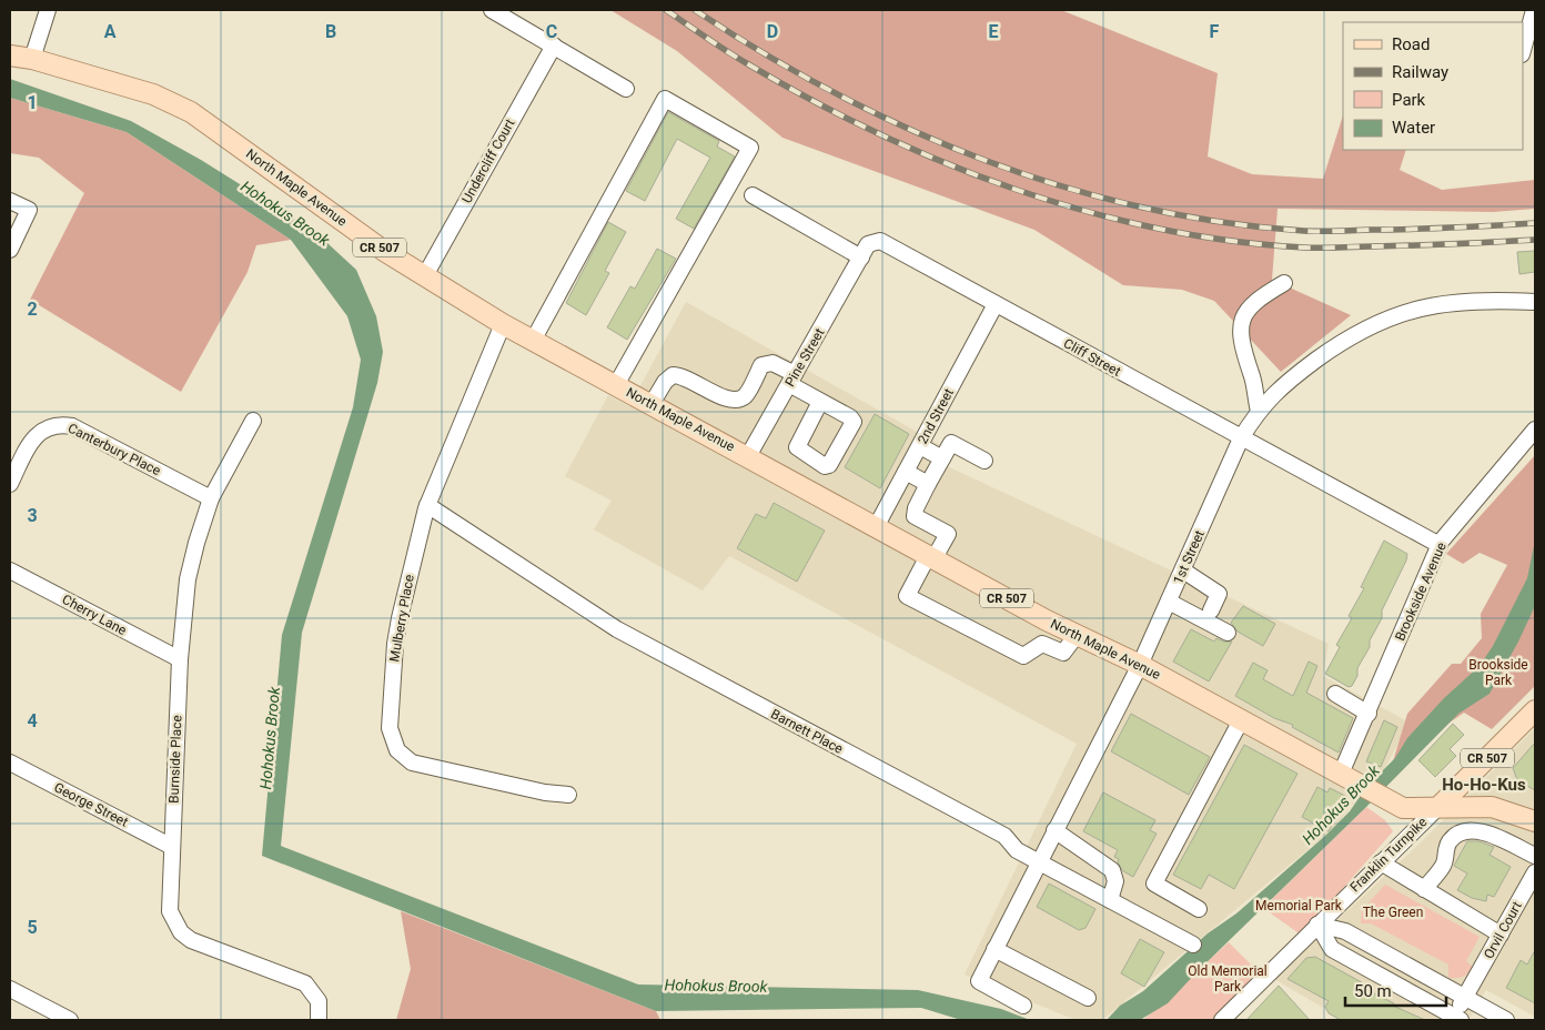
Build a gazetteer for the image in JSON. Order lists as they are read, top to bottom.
{
  "streets": {
    "main road": ["North Maple Avenue", "CR 507"],
    "street": [
      "Undercliff Court",
      "Pine Street",
      "Cliff Street",
      "2nd Street",
      "Canterbury Place",
      "1st Street",
      "Brookside Avenue",
      "Cherry Lane",
      "Mulberry Place",
      "Barnett Place",
      "Burnside Place",
      "George Street",
      "Franklin Turnpike",
      "Orvil Court"
    ]
  },
  "crossings": [
    ["Undercliff Court", "North Maple Avenue"],
    ["North Maple Avenue", "CR 507"],
    ["North Maple Avenue", "Pine Street"],
    ["North Maple Avenue", "2nd Street"],
    ["North Maple Avenue", "1st Street"],
    ["North Maple Avenue", "Brookside Avenue"],
    ["North Maple Avenue", "Mulberry Place"],
    ["North Maple Avenue", "Franklin Turnpike"],
    ["CR 507", "Franklin Turnpike"],
    ["Pine Street", "Cliff Street"],
    ["Cliff Street", "2nd Street"],
    ["Cliff Street", "1st Street"],
    ["Cliff Street", "Brookside Avenue"],
    ["Canterbury Place", "Burnside Place"],
    ["1st Street", "Barnett Place"],
    ["Cherry Lane", "Burnside Place"],
    ["Mulberry Place", "Barnett Place"],
    ["Burnside Place", "George Street"]
  ],
  "districts": ["Ho-Ho-Kus"],
  "water": ["Hohokus Brook"],
  "parks": [
    "Brookside Park",
    "Memorial Park",
    "The Green",
    "Old Memorial Park"
  ],
  "legend": [
    "Road",
    "Railway",
    "Park",
    "Water"
  ],
  "scale_bar": "50 m",
  "grid": {
    "columns": [
      "A",
      "B",
      "C",
      "D",
      "E",
      "F"
    ],
    "rows": [
      "1",
      "2",
      "3",
      "4",
      "5"
    ]
  }
}
